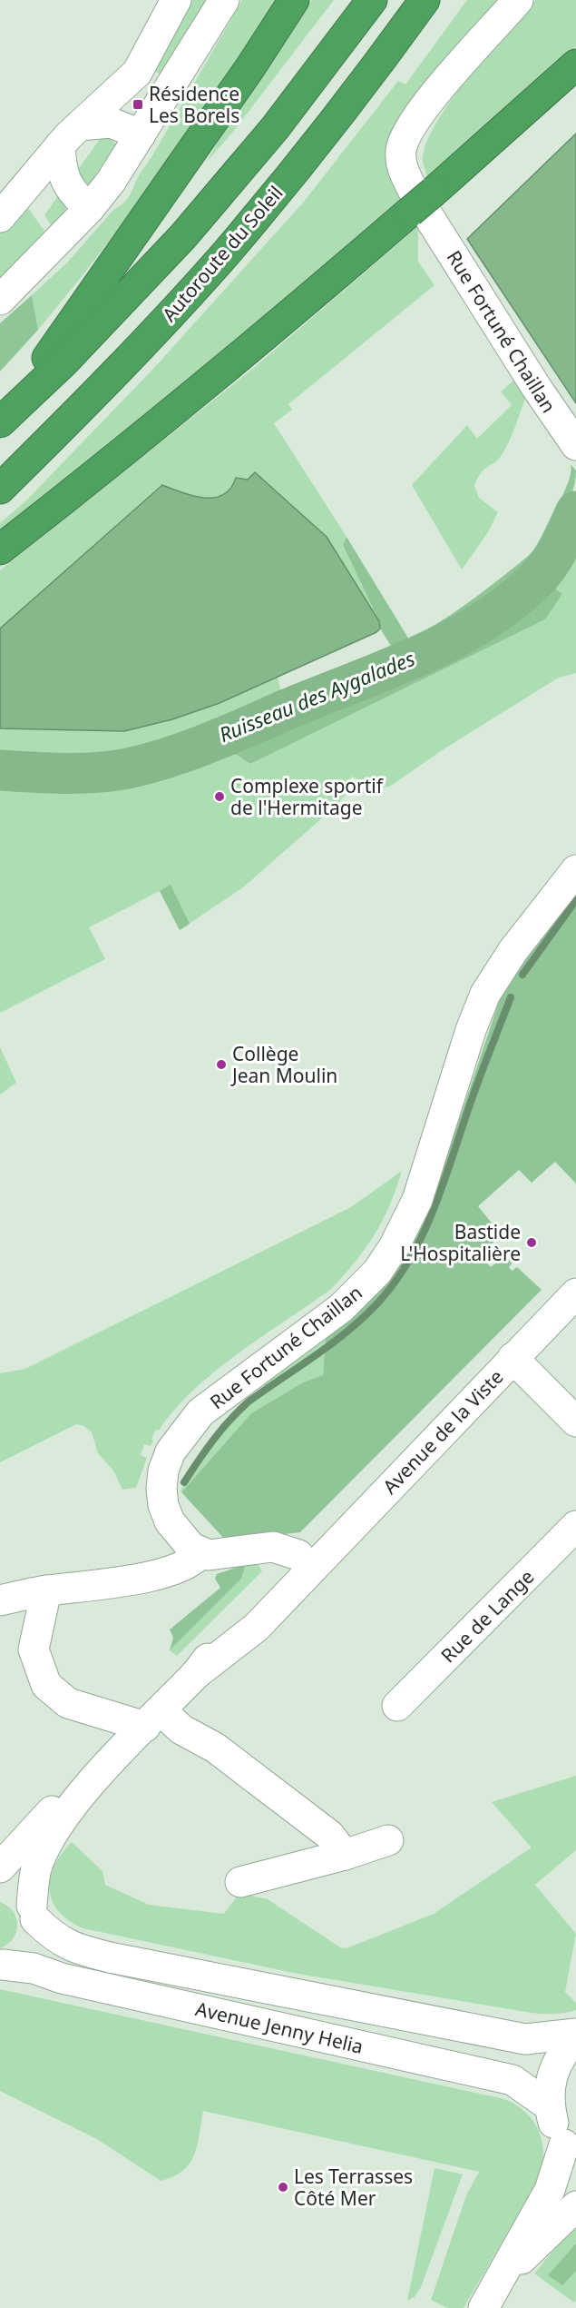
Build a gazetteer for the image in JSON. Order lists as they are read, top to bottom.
{
  "streets": {
    "highway": ["Autoroute du Soleil"],
    "street": [
      "Rue Fortuné Chaillan",
      "Avenue de la Viste",
      "Rue de Lange",
      "Avenue Jenny Helia"
    ]
  },
  "water": ["Ruisseau des Aygalades"],
  "places": {
    "transit": ["Résidence Les Borels"],
    "other": [
      "Complexe sportif de l'Hermitage",
      "Collège Jean Moulin",
      "Bastide L'Hospitalière",
      "Les Terrasses Côté Mer"
    ]
  }
}
